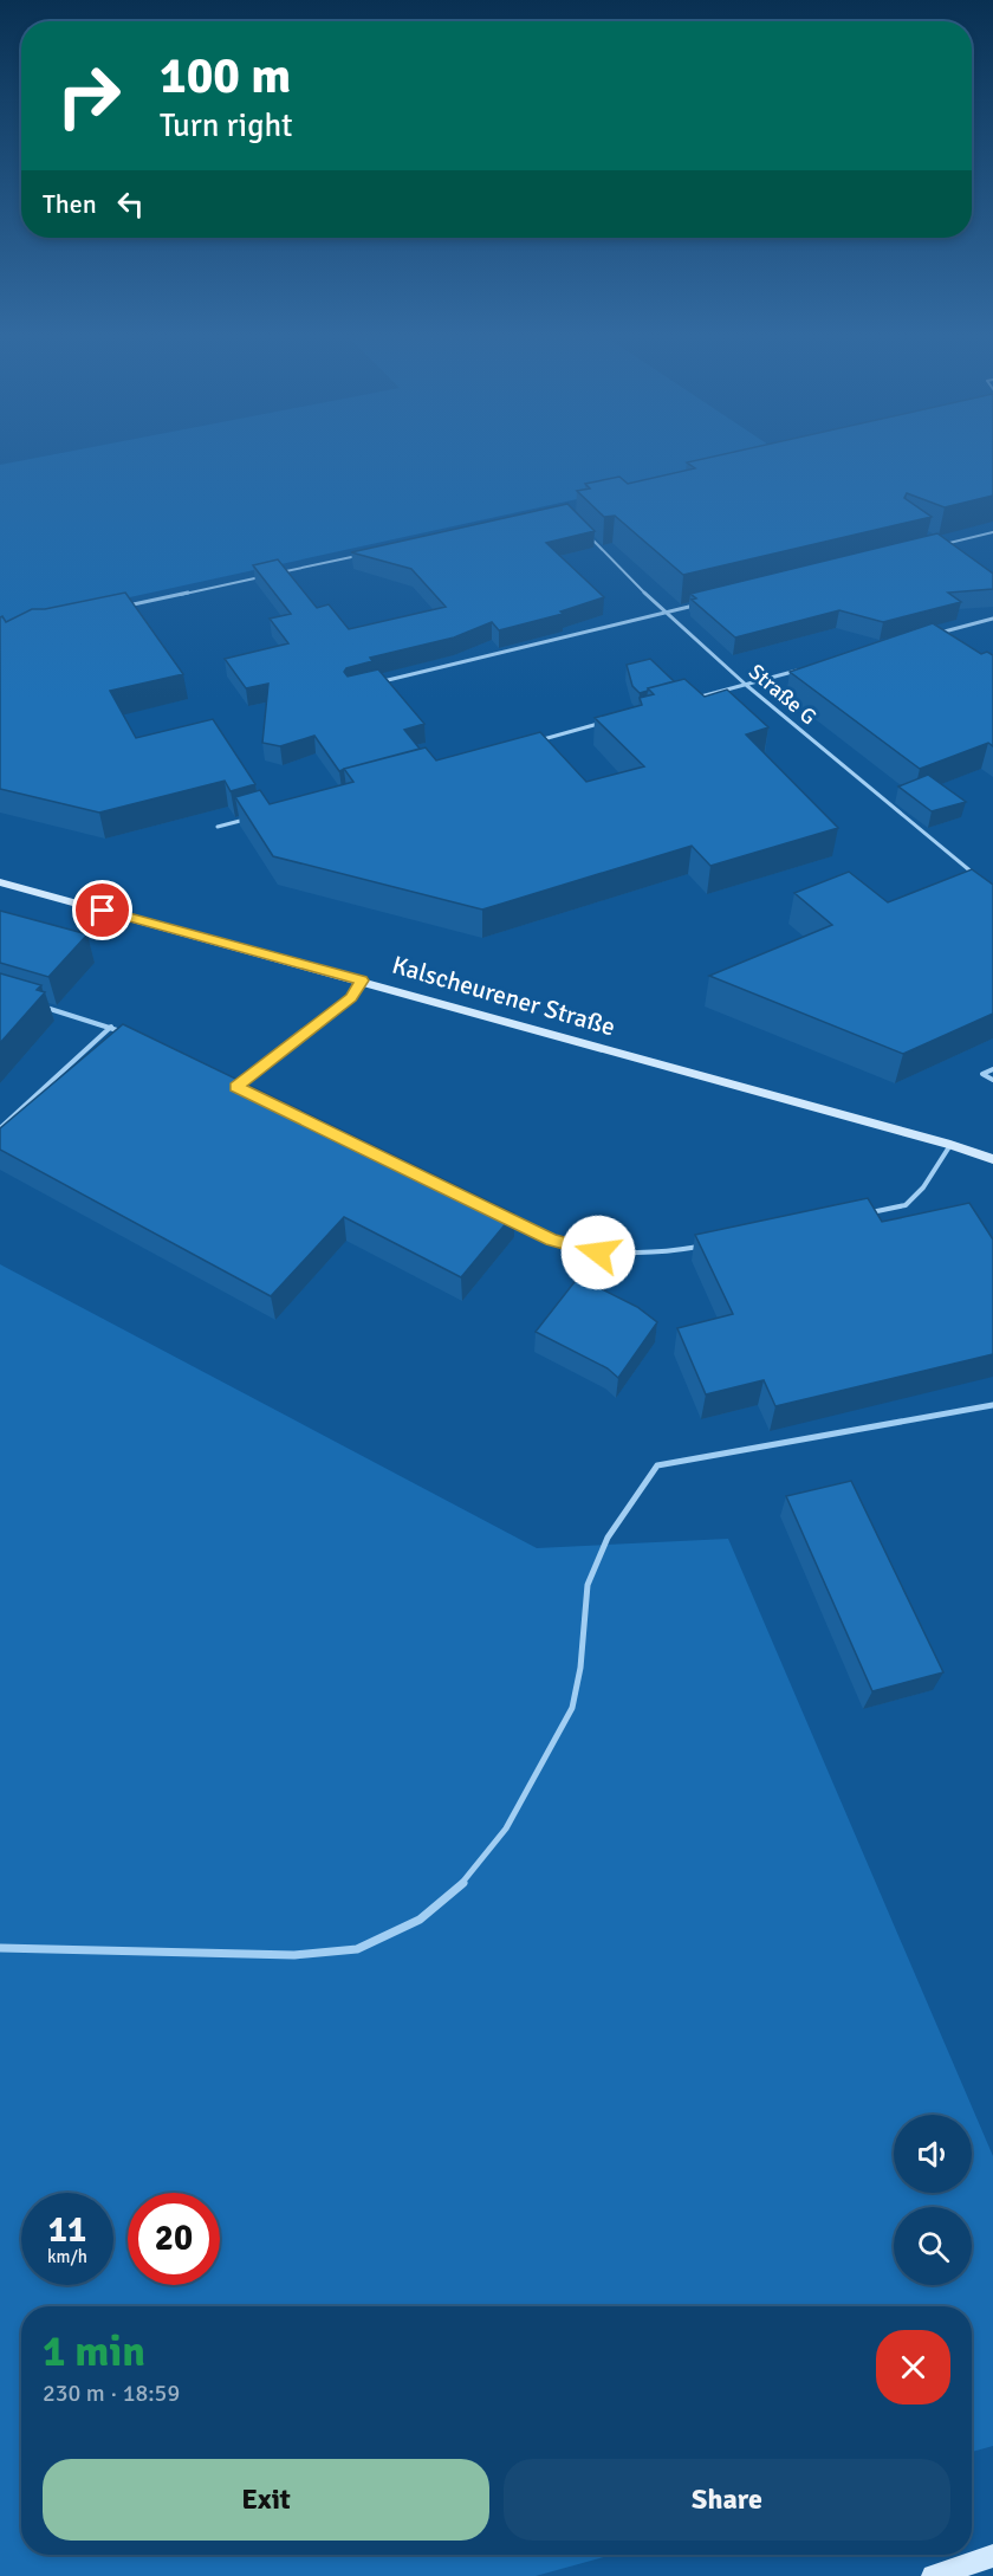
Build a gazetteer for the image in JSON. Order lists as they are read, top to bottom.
{
  "streets": {
    "main road": ["Kalscheurener Straße"],
    "lane": ["Straße G"]
  },
  "page": {
    "turn": ["100 m", "Turn right"],
    "then": "Then",
    "speed": "11 km/h",
    "limit": "20",
    "heading": ["1 min", "230 m · 18:59"],
    "buttons": ["Exit", "Share"]
  }
}
